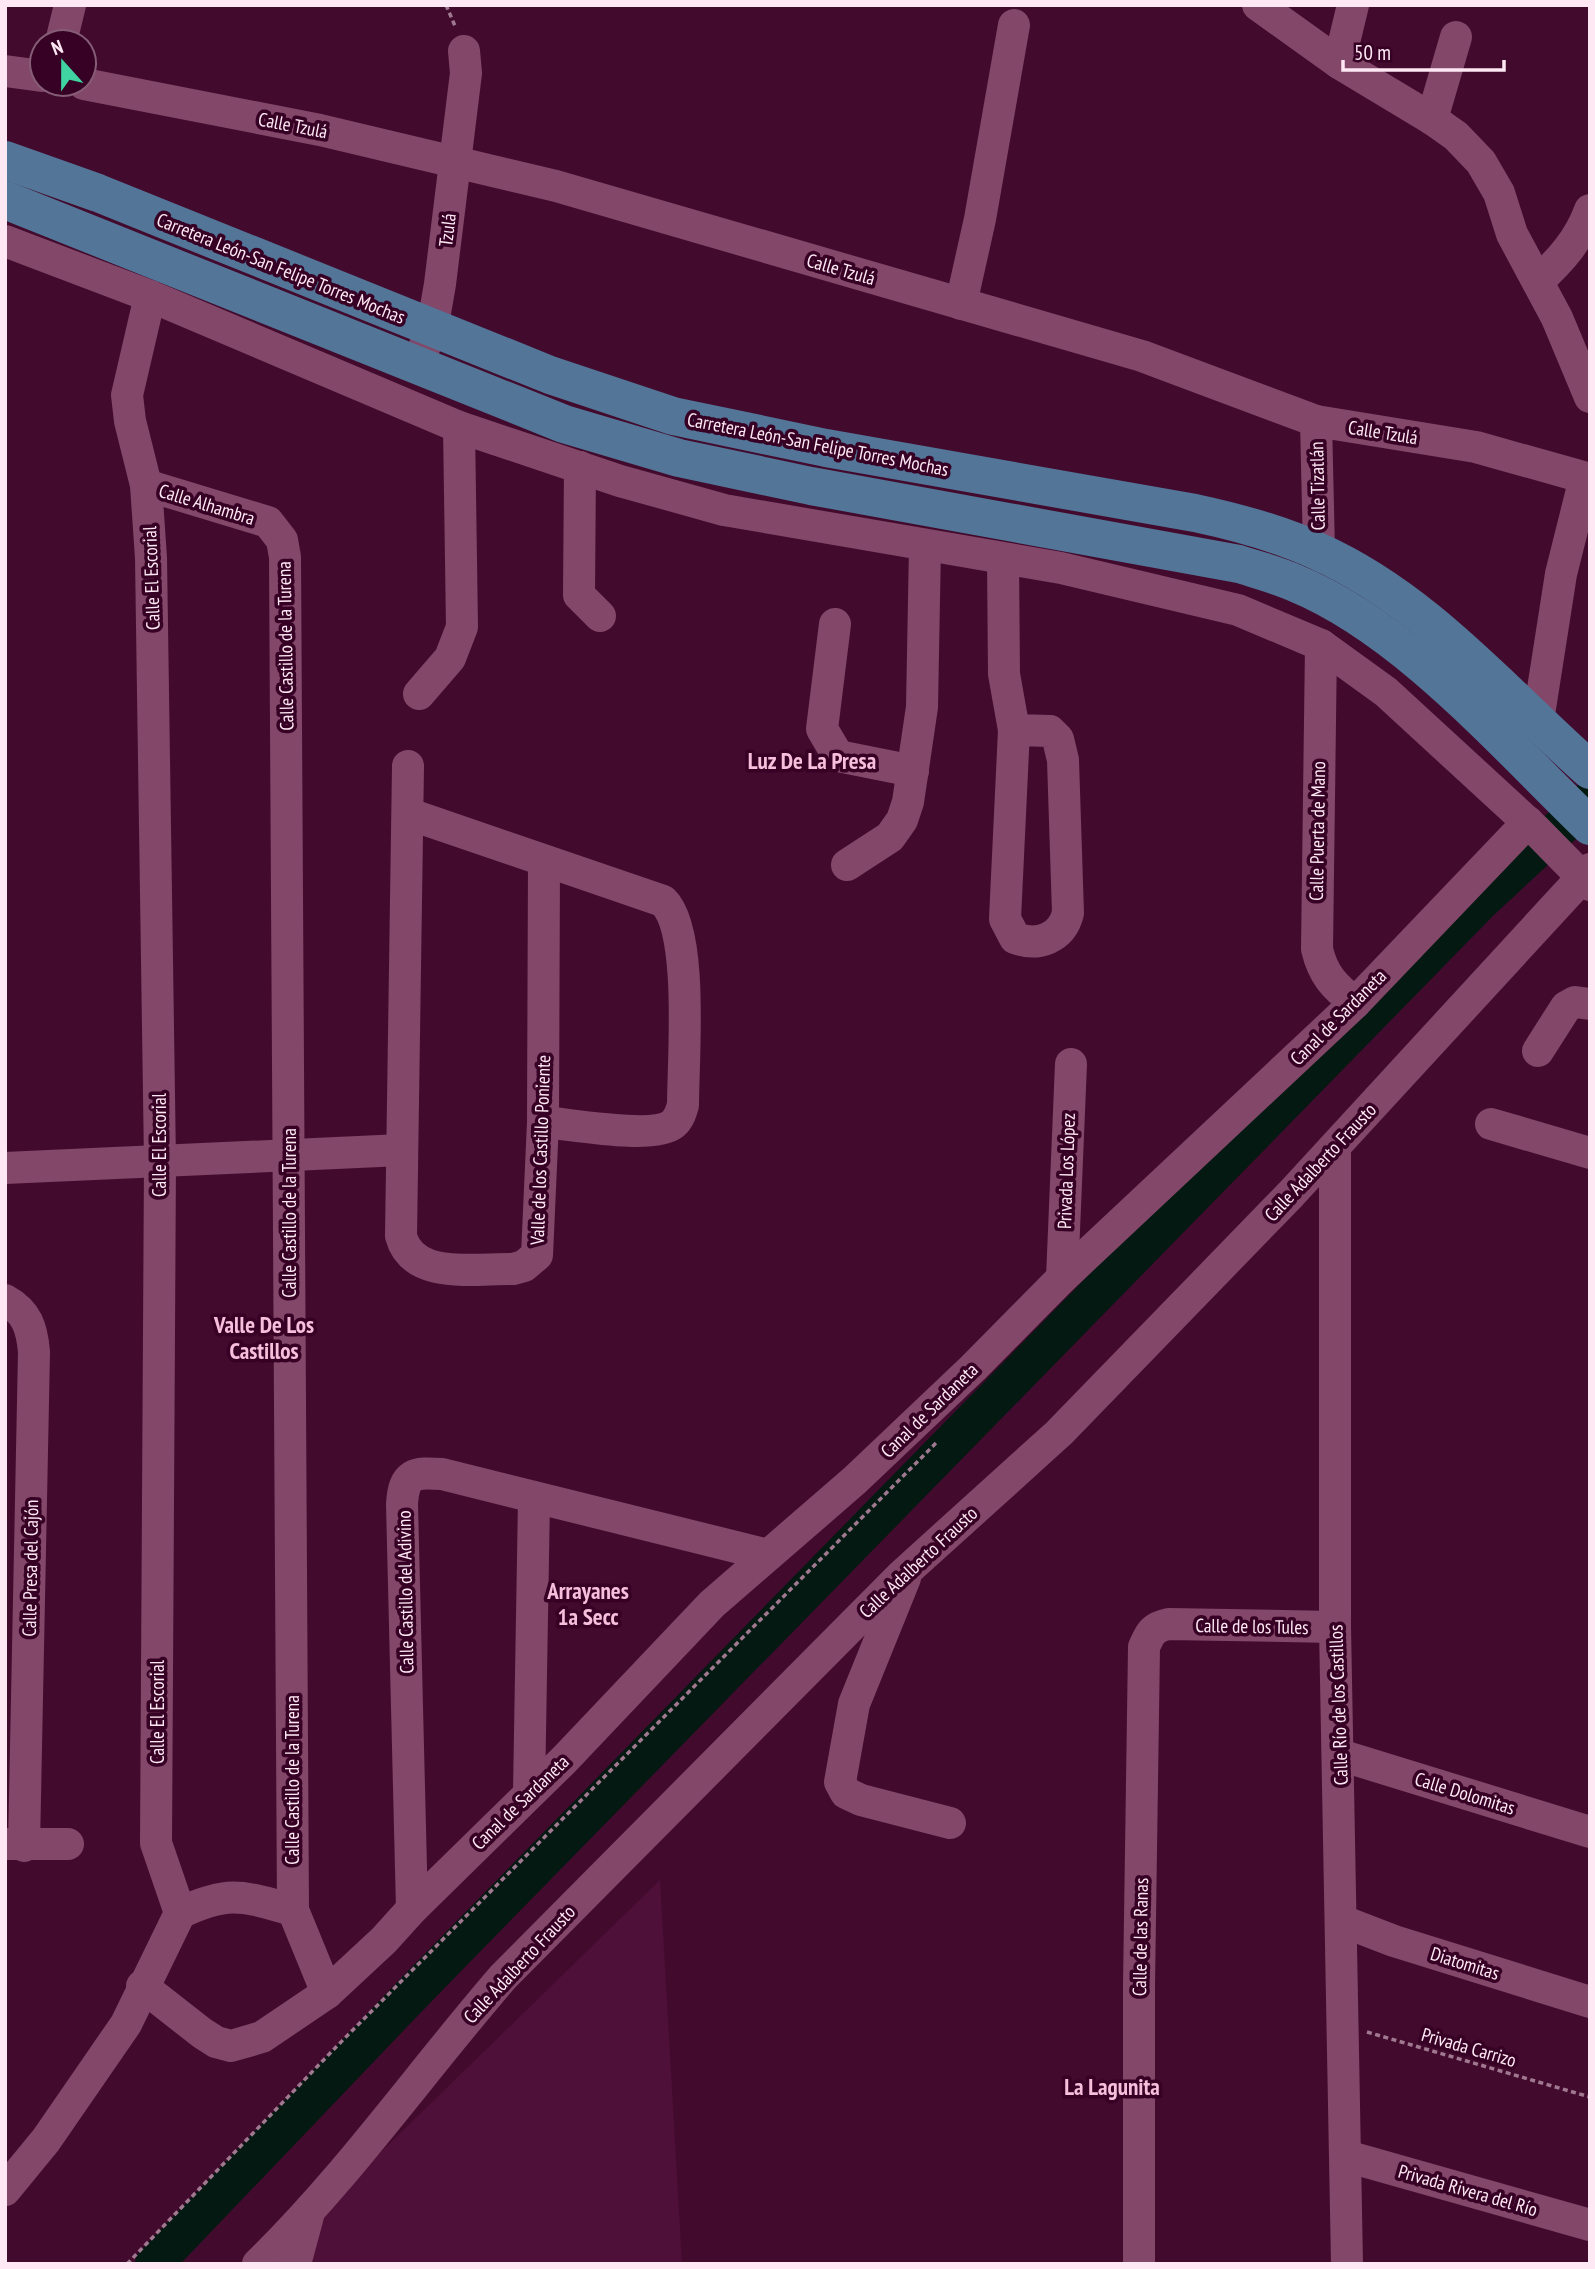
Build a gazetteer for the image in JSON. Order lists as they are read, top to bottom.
{
  "streets": {
    "main road": ["Carretera León-San Felipe Torres Mochas"],
    "street": [
      "Calle Tzulá",
      "Tzulá",
      "Calle Tizatlán",
      "Calle Alhambra",
      "Calle El Escorial",
      "Calle Castillo de la Turena",
      "Calle Puerta de Mano",
      "Canal de Sardaneta",
      "Valle de los Castillo Poniente",
      "Calle Adalberto Frausto",
      "Privada Los López",
      "Calle Presa del Cajón",
      "Calle Castillo del Adivino",
      "Calle de los Tules",
      "Calle Río de los Castillos",
      "Calle Dolomitas",
      "Calle de las Ranas",
      "Diatomitas",
      "Privada Rivera del Río"
    ],
    "path": ["Privada Carrizo"]
  },
  "crossings": [
    ["Calle Tzulá", "Tzulá"],
    ["Calle Tzulá", "Calle Tizatlán"],
    ["Tzulá", "Carretera León-San Felipe Torres Mochas"],
    ["Carretera León-San Felipe Torres Mochas", "Calle Tizatlán"],
    ["Calle Alhambra", "Calle El Escorial"],
    ["Calle Alhambra", "Calle Castillo de la Turena"],
    ["Calle El Escorial", "Calle Castillo de la Turena"],
    ["Calle El Escorial", "Canal de Sardaneta"],
    ["Calle Castillo de la Turena", "Canal de Sardaneta"],
    ["Calle Puerta de Mano", "Canal de Sardaneta"],
    ["Canal de Sardaneta", "Privada Los López"],
    ["Canal de Sardaneta", "Calle Castillo del Adivino"],
    ["Calle Adalberto Frausto", "Calle Río de los Castillos"],
    ["Calle de los Tules", "Calle Río de los Castillos"],
    ["Calle de los Tules", "Calle de las Ranas"],
    ["Calle Río de los Castillos", "Calle Dolomitas"],
    ["Calle Río de los Castillos", "Diatomitas"],
    ["Calle Río de los Castillos", "Privada Carrizo"],
    ["Calle Río de los Castillos", "Privada Rivera del Río"]
  ],
  "districts": [
    "Luz De La Presa",
    "Valle De Los Castillos",
    "Arrayanes 1a Secc",
    "La Lagunita"
  ],
  "scale_bar": "50 m",
  "north": "top"
}
